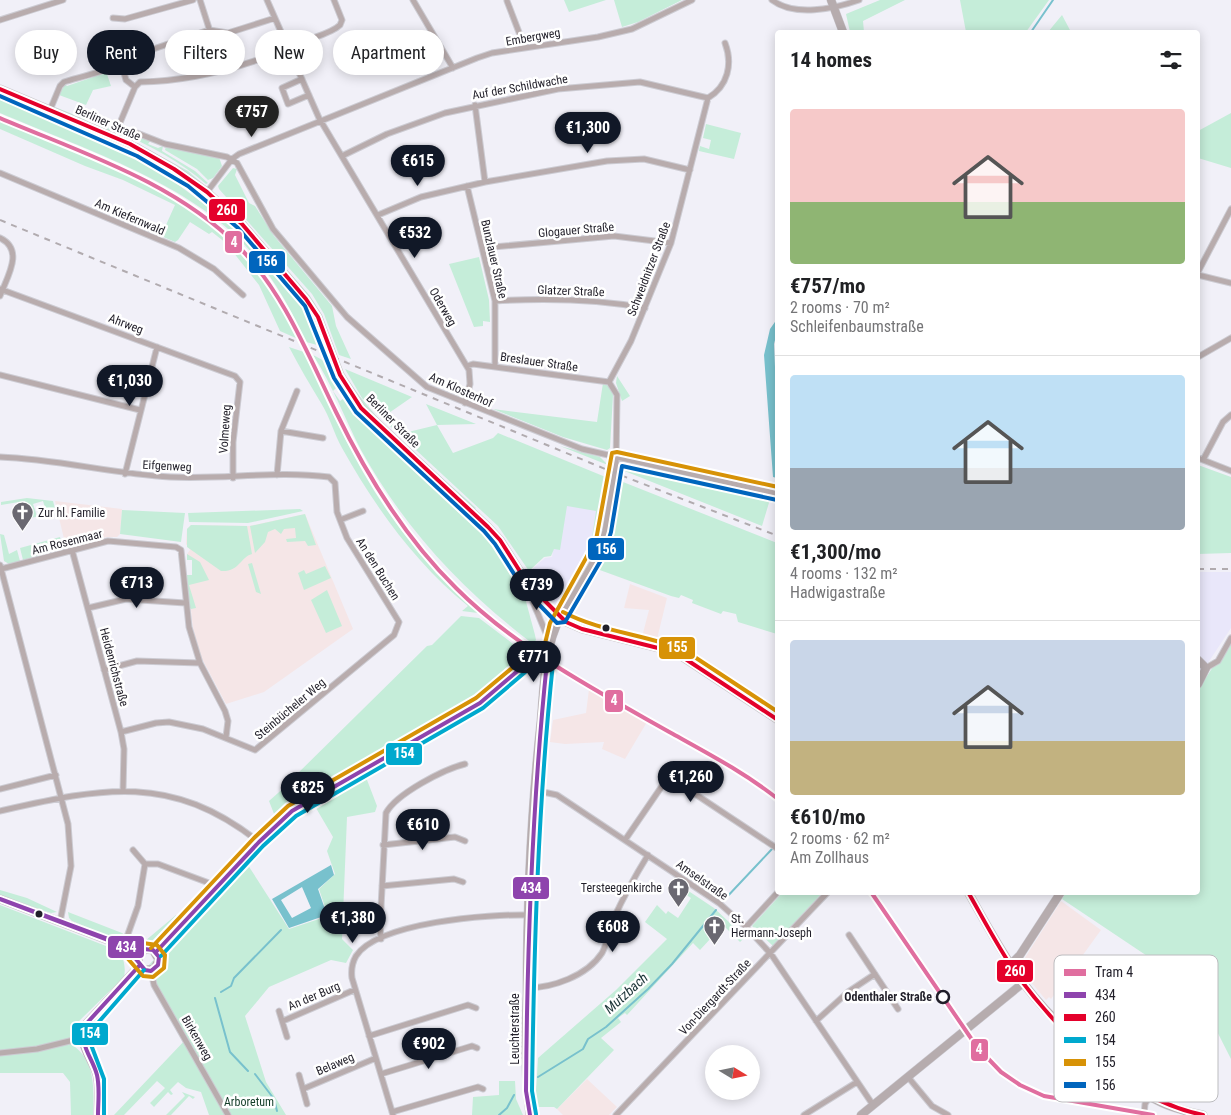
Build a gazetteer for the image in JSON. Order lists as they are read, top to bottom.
{
  "streets": {
    "main road": ["Berliner Straße", "Leuchterstraße"],
    "street": [
      "Embergweg",
      "Auf der Schildwache",
      "Am Kiefernwald",
      "Glogauer Straße",
      "Bunzlauer Straße",
      "Schweidnitzer Straße",
      "Glatzer Straße",
      "Oderweg",
      "Ahrweg",
      "Breslauer Straße",
      "Am Klosterhof",
      "Volmeweg",
      "Eifgenweg",
      "Am Rosenmaar",
      "An den Buchen",
      "Heidenrichstraße",
      "Steinbücheler Weg",
      "Amselstraße",
      "An der Burg",
      "Von-Diergardt-Straße",
      "Birkenweg",
      "Belaweg"
    ]
  },
  "crossings": [
    ["Embergweg", "Oderweg"],
    ["Embergweg", "Am Klosterhof"],
    ["Auf der Schildwache", "Schweidnitzer Straße"],
    ["Auf der Schildwache", "Oderweg"],
    ["Berliner Straße", "Leuchterstraße"],
    ["Glogauer Straße", "Bunzlauer Straße"],
    ["Glogauer Straße", "Schweidnitzer Straße"],
    ["Bunzlauer Straße", "Glatzer Straße"],
    ["Bunzlauer Straße", "Breslauer Straße"],
    ["Schweidnitzer Straße", "Glatzer Straße"],
    ["Schweidnitzer Straße", "Breslauer Straße"],
    ["Oderweg", "Breslauer Straße"],
    ["Ahrweg", "Volmeweg"],
    ["Am Klosterhof", "Leuchterstraße"],
    ["Volmeweg", "Eifgenweg"],
    ["Eifgenweg", "An den Buchen"],
    ["Am Rosenmaar", "Heidenrichstraße"],
    ["Am Rosenmaar", "Steinbücheler Weg"],
    ["An den Buchen", "Steinbücheler Weg"],
    ["Heidenrichstraße", "Steinbücheler Weg"],
    ["Amselstraße", "Von-Diergardt-Straße"],
    ["Amselstraße", "Leuchterstraße"]
  ],
  "water": ["Mutzbach"],
  "parks": ["Arboretum"],
  "places": {
    "church": ["Zur hl. Familie", "Tersteegenkirche", "St. Hermann-Joseph"],
    "other": ["Odenthaler Straße"]
  },
  "lines": [
    "transit line 260",
    "transit line 156",
    "tram line 4",
    "transit line 155",
    "transit line 434",
    "transit line 154"
  ],
  "legend": [
    "Tram 4",
    "434",
    "260",
    "154",
    "155",
    "156"
  ],
  "north": "right",
  "page": {
    "chip": [
      "Buy",
      "Rent",
      "Filters",
      "New",
      "Apartment"
    ],
    "heading": "14 homes",
    "list": [
      {
        "name": "€757/mo",
        "note": "2 rooms · 70 m² · Schleifenbaumstraße"
      },
      {
        "name": "€1,300/mo",
        "note": "4 rooms · 132 m² · Hadwigastraße"
      },
      {
        "name": "€610/mo",
        "note": "2 rooms · 62 m² · Am Zollhaus"
      }
    ],
    "price": [
      "€757",
      "€1,300",
      "€615",
      "€532",
      "€1,030",
      "€713",
      "€739",
      "€771",
      "€1,260",
      "€825",
      "€610",
      "€1,380",
      "€608",
      "€902"
    ]
  }
}
